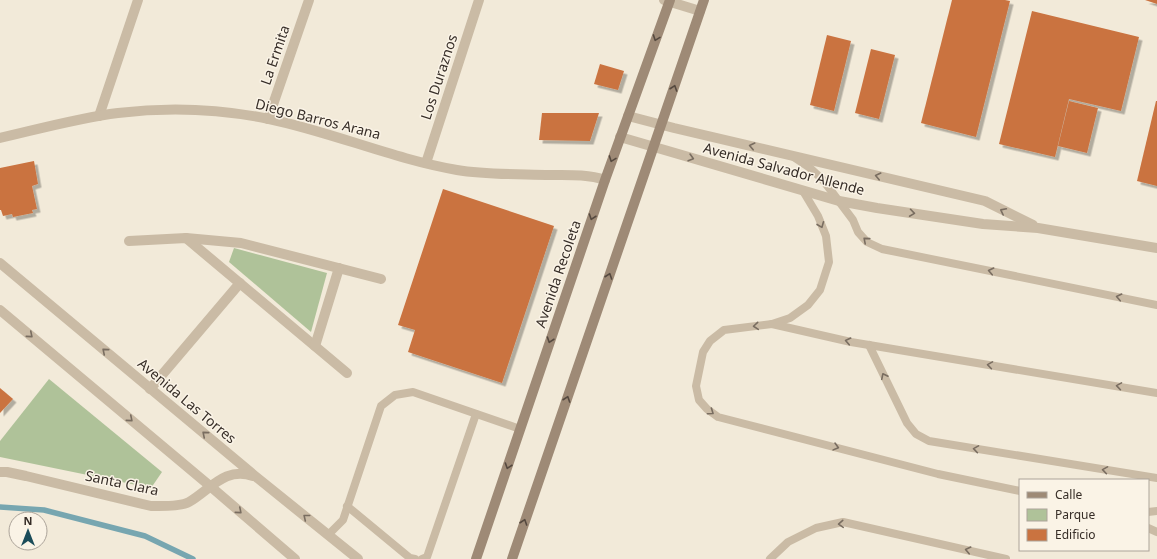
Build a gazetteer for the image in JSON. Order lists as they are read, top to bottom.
{
  "streets": {
    "main road": ["Avenida Recoleta"],
    "street": [
      "La Ermita",
      "Los Duraznos",
      "Diego Barros Arana",
      "Avenida Salvador Allende",
      "Avenida Las Torres",
      "Santa Clara"
    ]
  },
  "crossings": [
    ["La Ermita", "Diego Barros Arana"],
    ["Los Duraznos", "Diego Barros Arana"],
    ["Diego Barros Arana", "Avenida Recoleta"],
    ["Avenida Salvador Allende", "Avenida Recoleta"],
    ["Avenida Las Torres", "Santa Clara"]
  ],
  "legend": ["Calle", "Parque", "Edificio"],
  "north": "top"
}
